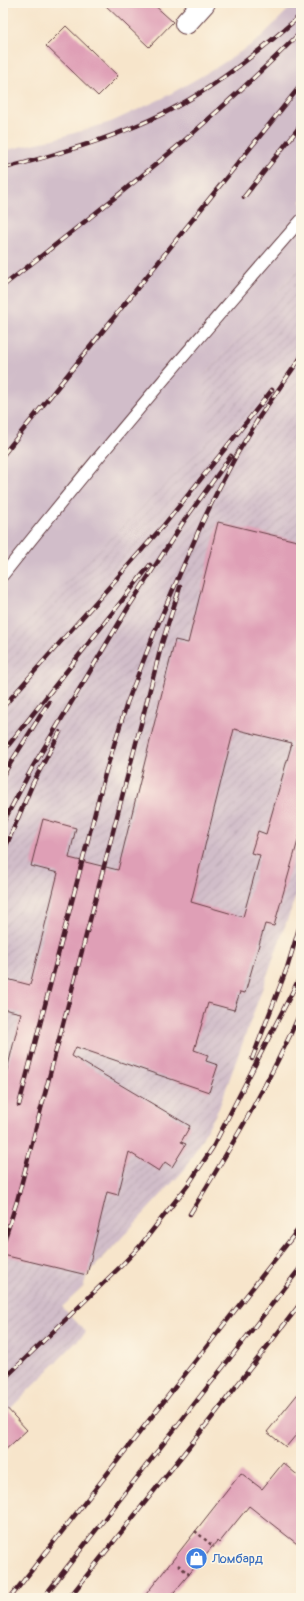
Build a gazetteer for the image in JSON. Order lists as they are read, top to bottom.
{
  "places": {
    "shop": ["Ломбард"]
  }
}
